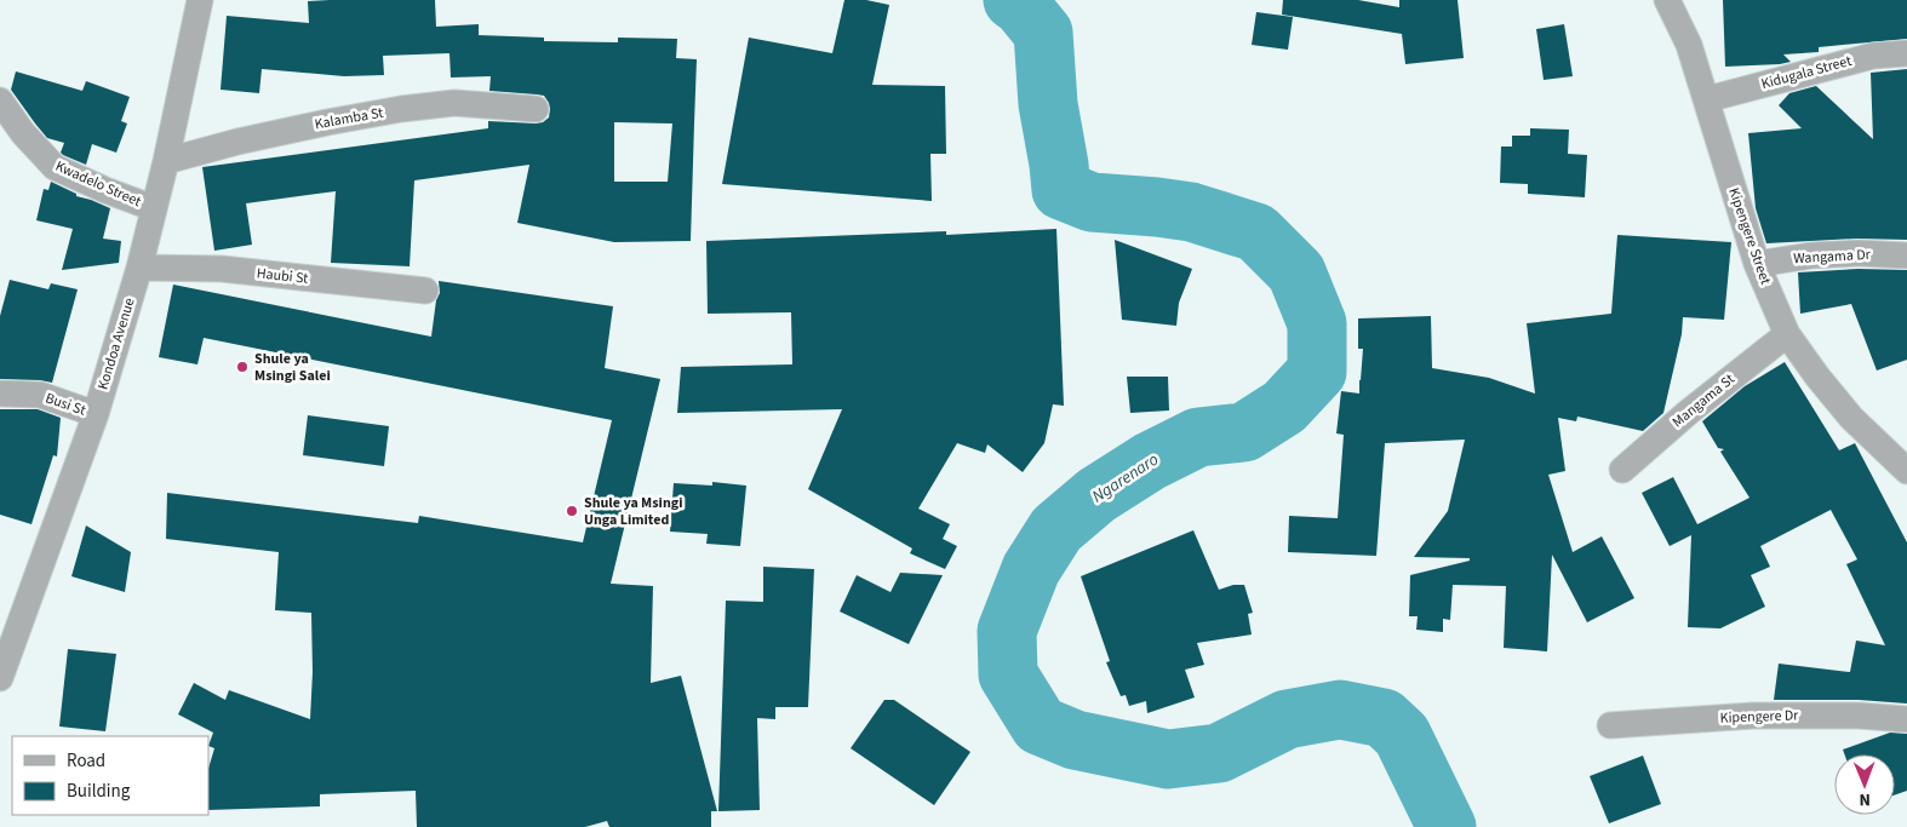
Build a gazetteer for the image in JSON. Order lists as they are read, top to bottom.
{
  "streets": {
    "street": [
      "Kidugala Street",
      "Kalamba St",
      "Kwadelo Street",
      "Kipengere Street",
      "Wangama Dr",
      "Haubi St",
      "Kondoa Avenue",
      "Mangama St",
      "Busi St",
      "Kipengere Dr"
    ]
  },
  "crossings": [
    ["Kidugala Street", "Kipengere Street"],
    ["Kalamba St", "Kondoa Avenue"],
    ["Kwadelo Street", "Kondoa Avenue"],
    ["Kipengere Street", "Wangama Dr"],
    ["Kipengere Street", "Mangama St"],
    ["Haubi St", "Kondoa Avenue"],
    ["Kondoa Avenue", "Busi St"]
  ],
  "water": ["Ngarenaro"],
  "places": ["Shule ya Msingi Salei", "Shule ya Msingi Unga Limited"],
  "legend": ["Road", "Building"],
  "north": "bottom"
}
